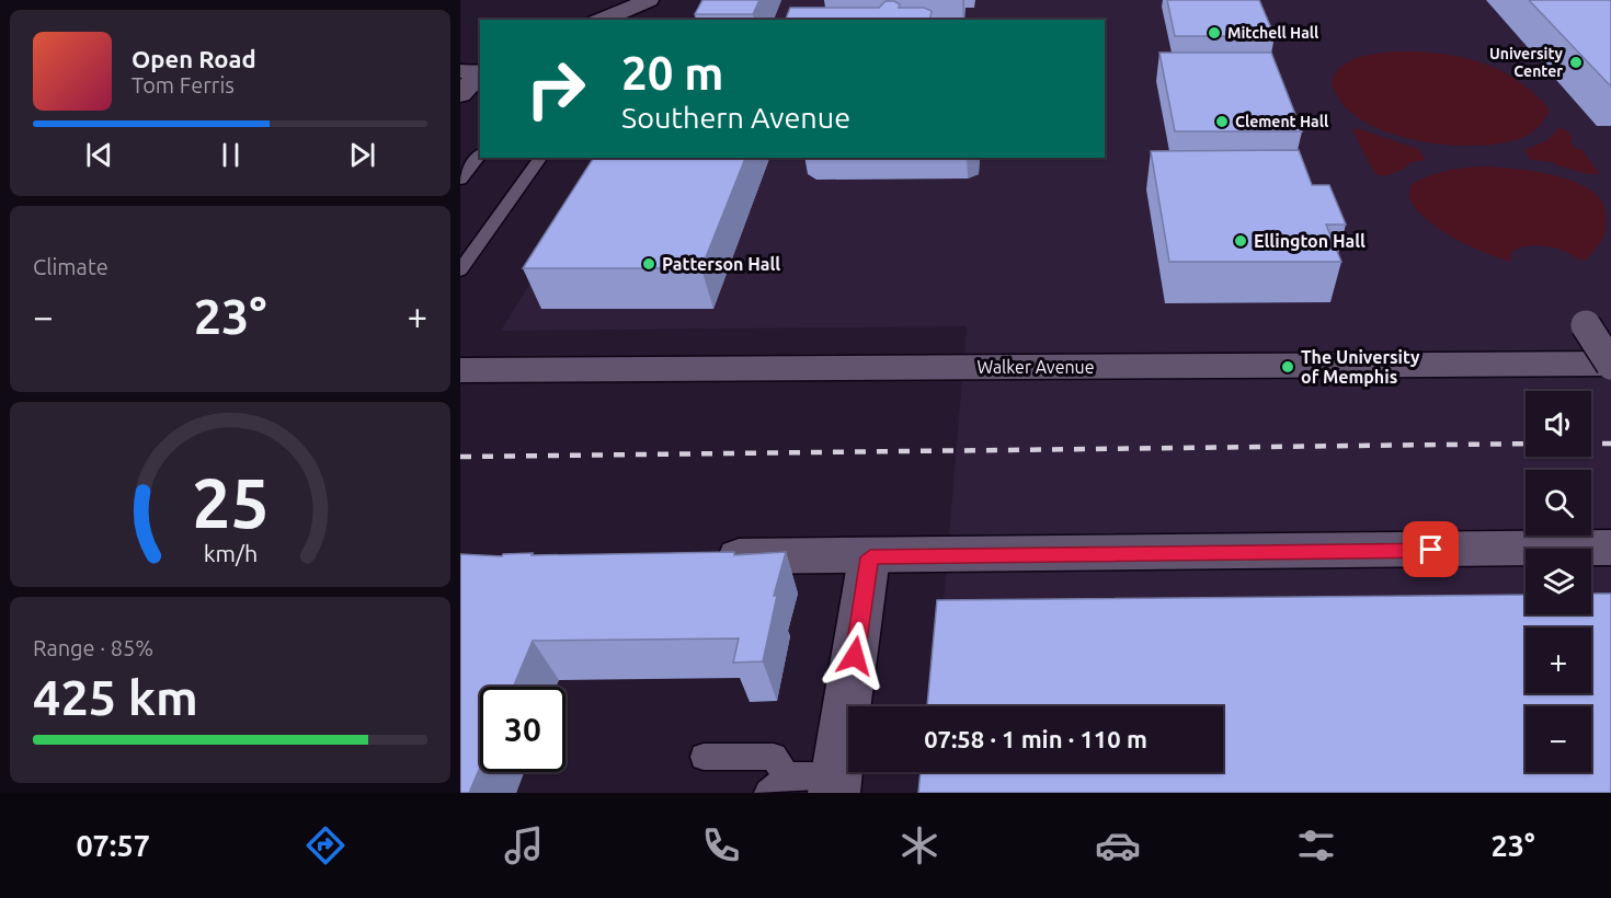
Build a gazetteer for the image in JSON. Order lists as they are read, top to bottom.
{
  "streets": {
    "street": ["Walker Avenue"]
  },
  "places": [
    "Mitchell Hall",
    "University Center",
    "Clement Hall",
    "Ellington Hall",
    "Patterson Hall",
    "The University of Memphis"
  ],
  "page": {
    "turn": ["20 m", "Southern Avenue"],
    "song": ["Open Road", "Tom Ferris"],
    "tile": [
      "Climate",
      ["Range · 85%", "425 km"]
    ],
    "heat": ["−", "23°", "+"],
    "map_buttons": ["+", "−"],
    "limit": "30",
    "trip": "07:58 · 1 min · 110 m",
    "tabs": ["07:57", "23°"],
    "gauge": ["25", "km/h"]
  }
}
